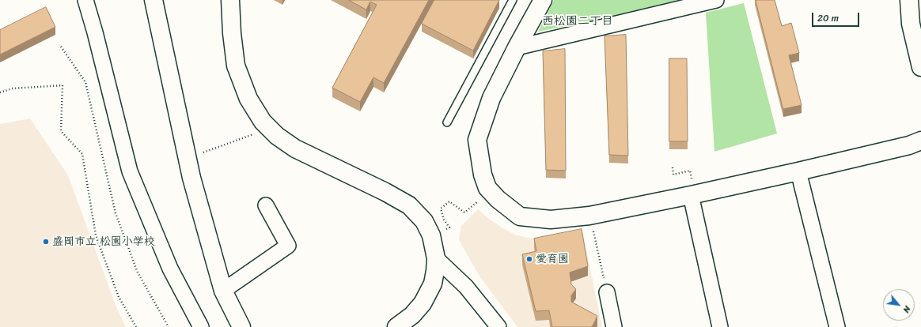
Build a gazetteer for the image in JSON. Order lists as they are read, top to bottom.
{
  "districts": ["西松園二丁目"],
  "places": ["盛岡市立 松園小学校", "愛育園"],
  "scale_bar": "20 m",
  "north": "bottom right"
}
